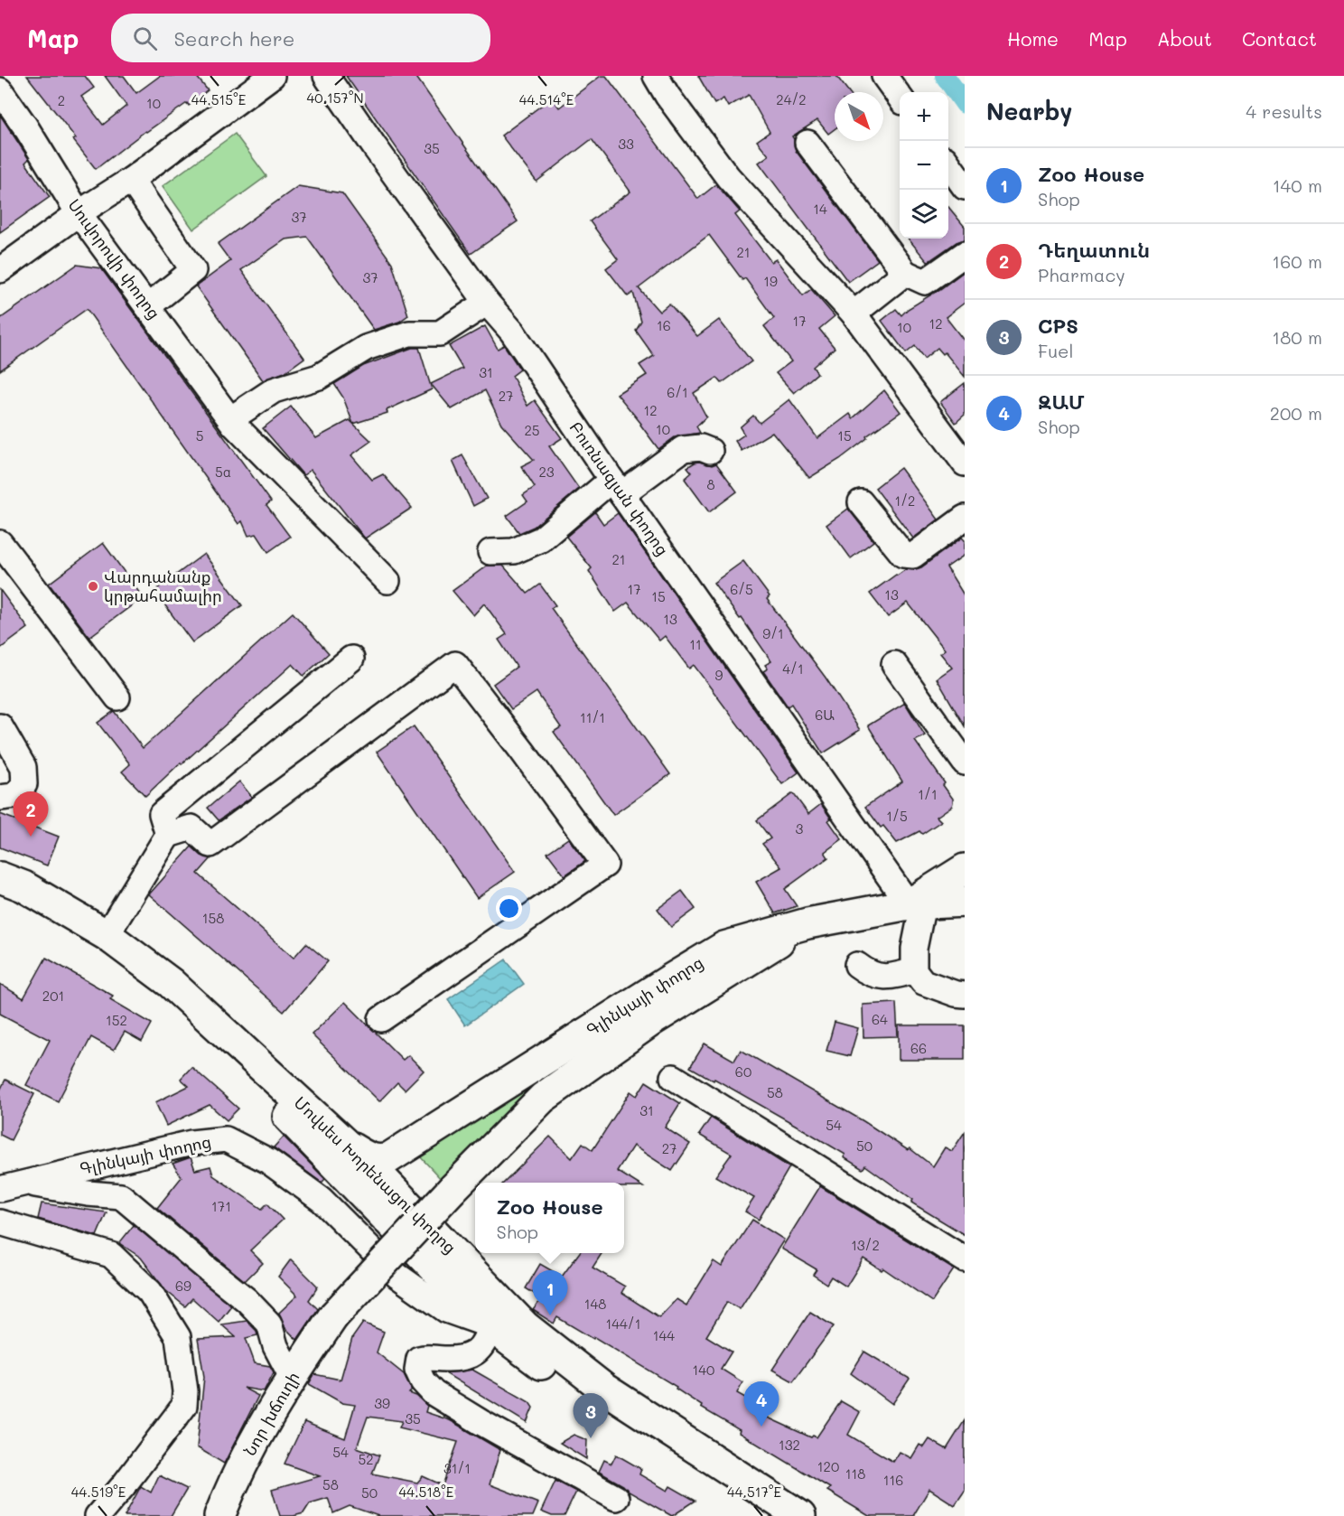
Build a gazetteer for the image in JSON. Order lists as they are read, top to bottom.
{
  "streets": {
    "main road": ["Գլինկայի փողոց", "Մովսես Խորենացու փողոց", "Նոր խճուղի"],
    "street": ["Սուվորովի փողոց", "Բուռնազյան փողոց"]
  },
  "crossings": [
    ["Բուռնազյան փողոց", "Գլինկայի փողոց"],
    ["Գլինկայի փողոց", "Մովսես Խորենացու փողոց"],
    ["Գլինկայի փողոց", "Նոր խճուղի"]
  ],
  "places": ["Վարդանանք կրթահամալիր"],
  "house_numbers": [
    "24/2",
    "2",
    "10",
    "33",
    "35",
    "14",
    "37",
    "21",
    "37",
    "19",
    "17",
    "12",
    "16",
    "10",
    "31",
    "6/1",
    "27",
    "12",
    "10",
    "25",
    "5",
    "15",
    "5a",
    "23",
    "8",
    "1/2",
    "21",
    "17",
    "6/5",
    "13",
    "15",
    "13",
    "9/1",
    "11",
    "4/1",
    "9",
    "6Ա",
    "11/1",
    "1/1",
    "1/5",
    "3",
    "158",
    "201",
    "64",
    "152",
    "66",
    "60",
    "58",
    "31",
    "54",
    "50",
    "27",
    "171",
    "13/2",
    "69",
    "148",
    "144/1",
    "144",
    "140",
    "39",
    "35",
    "132",
    "54",
    "52",
    "120",
    "31/1",
    "118",
    "116",
    "58",
    "50"
  ],
  "north": "bottom right",
  "page": {
    "header": "Map",
    "search": "Search here",
    "nav": [
      "Home",
      "Map",
      "About",
      "Contact"
    ],
    "heading": ["Nearby", "4 results"],
    "map_buttons": ["+", "−"],
    "list": [
      {
        "mark": "1",
        "name": "Zoo House",
        "note": "Shop",
        "value": "140 m"
      },
      {
        "mark": "2",
        "name": "Դեղատուն",
        "note": "Pharmacy",
        "value": "160 m"
      },
      {
        "mark": "3",
        "name": "CPS",
        "note": "Fuel",
        "value": "180 m"
      },
      {
        "mark": "4",
        "name": "ԶԱՄ",
        "note": "Shop",
        "value": "200 m"
      }
    ],
    "pins": [
      "2",
      "1",
      "4",
      "3"
    ],
    "popup": ["Zoo House", "Shop"]
  },
  "coordinates": [
    "40.157°N",
    "44.515°E",
    "44.514°E",
    "44.519°E",
    "44.518°E",
    "44.517°E"
  ]
}
